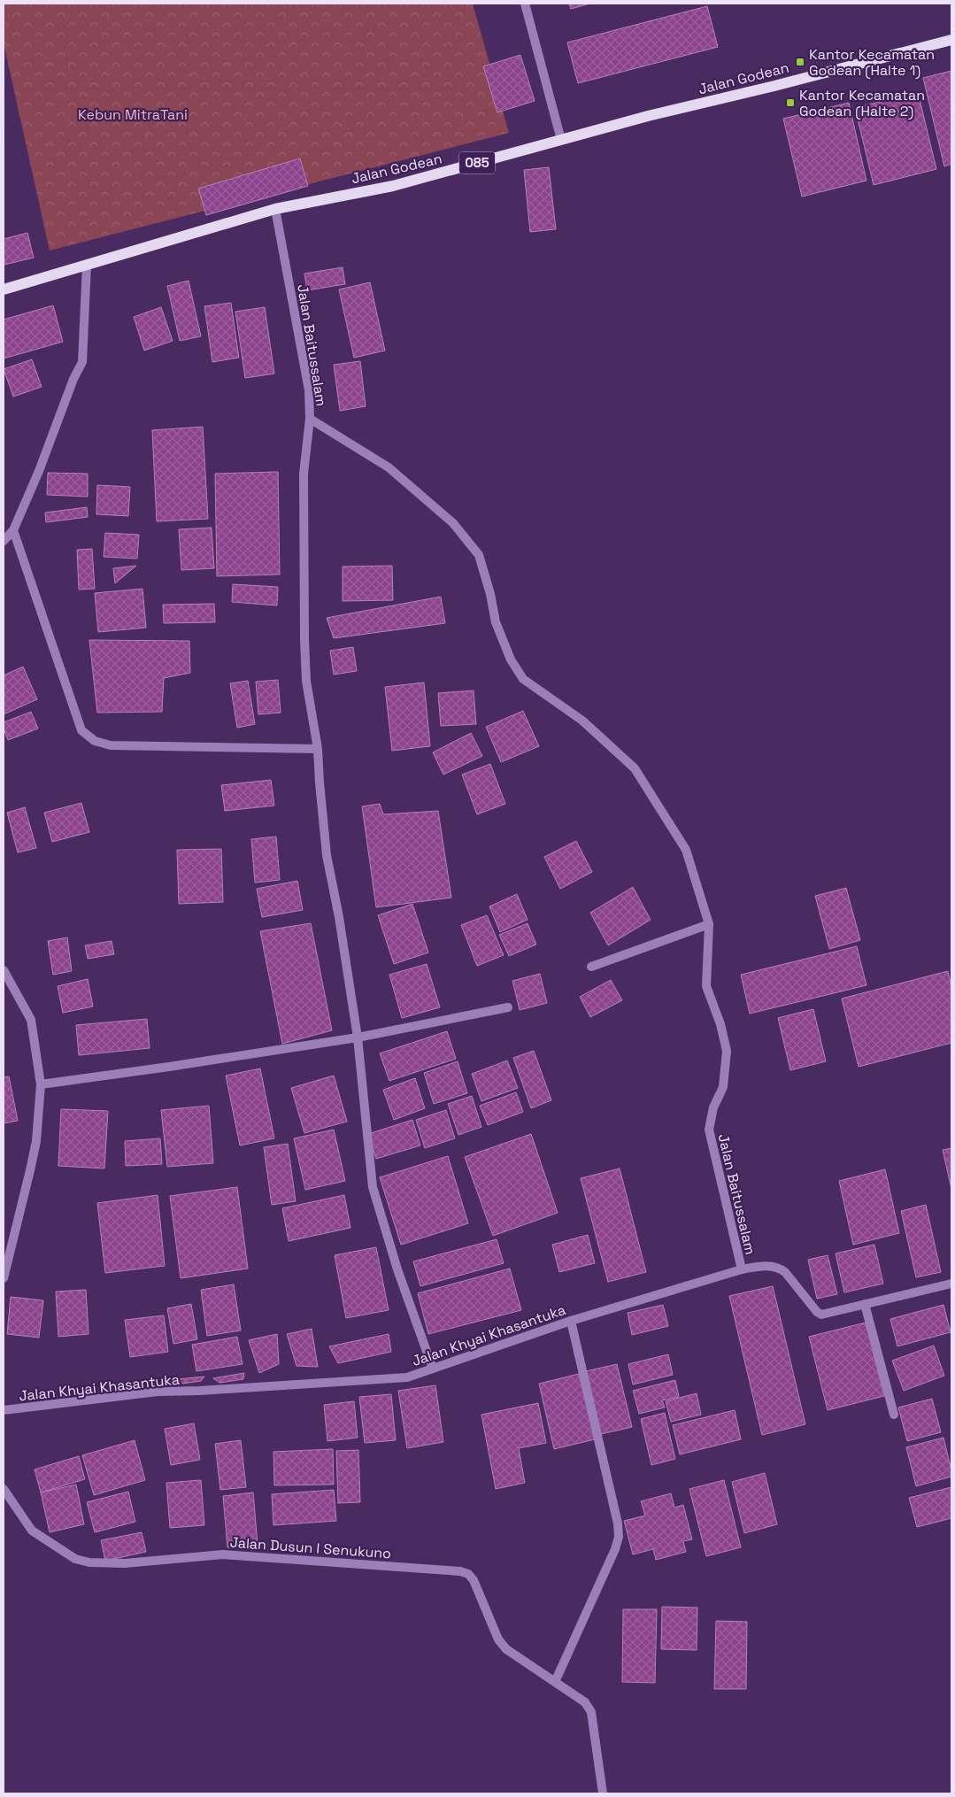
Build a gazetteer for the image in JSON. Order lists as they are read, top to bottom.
{
  "streets": {
    "main road": ["Jalan Godean", "085"],
    "street": ["Jalan Baitussalam", "Jalan Khyai Khasantuka", "Jalan Dusun I Senukuno"]
  },
  "crossings": [
    ["Jalan Godean", "Jalan Baitussalam"],
    ["Jalan Baitussalam", "Jalan Khyai Khasantuka"]
  ],
  "parks": ["Kebun MitraTani"],
  "places": {
    "transit": ["Kantor Kecamatan Godean (Halte 1)", "Kantor Kecamatan Godean (Halte 2)"]
  }
}
